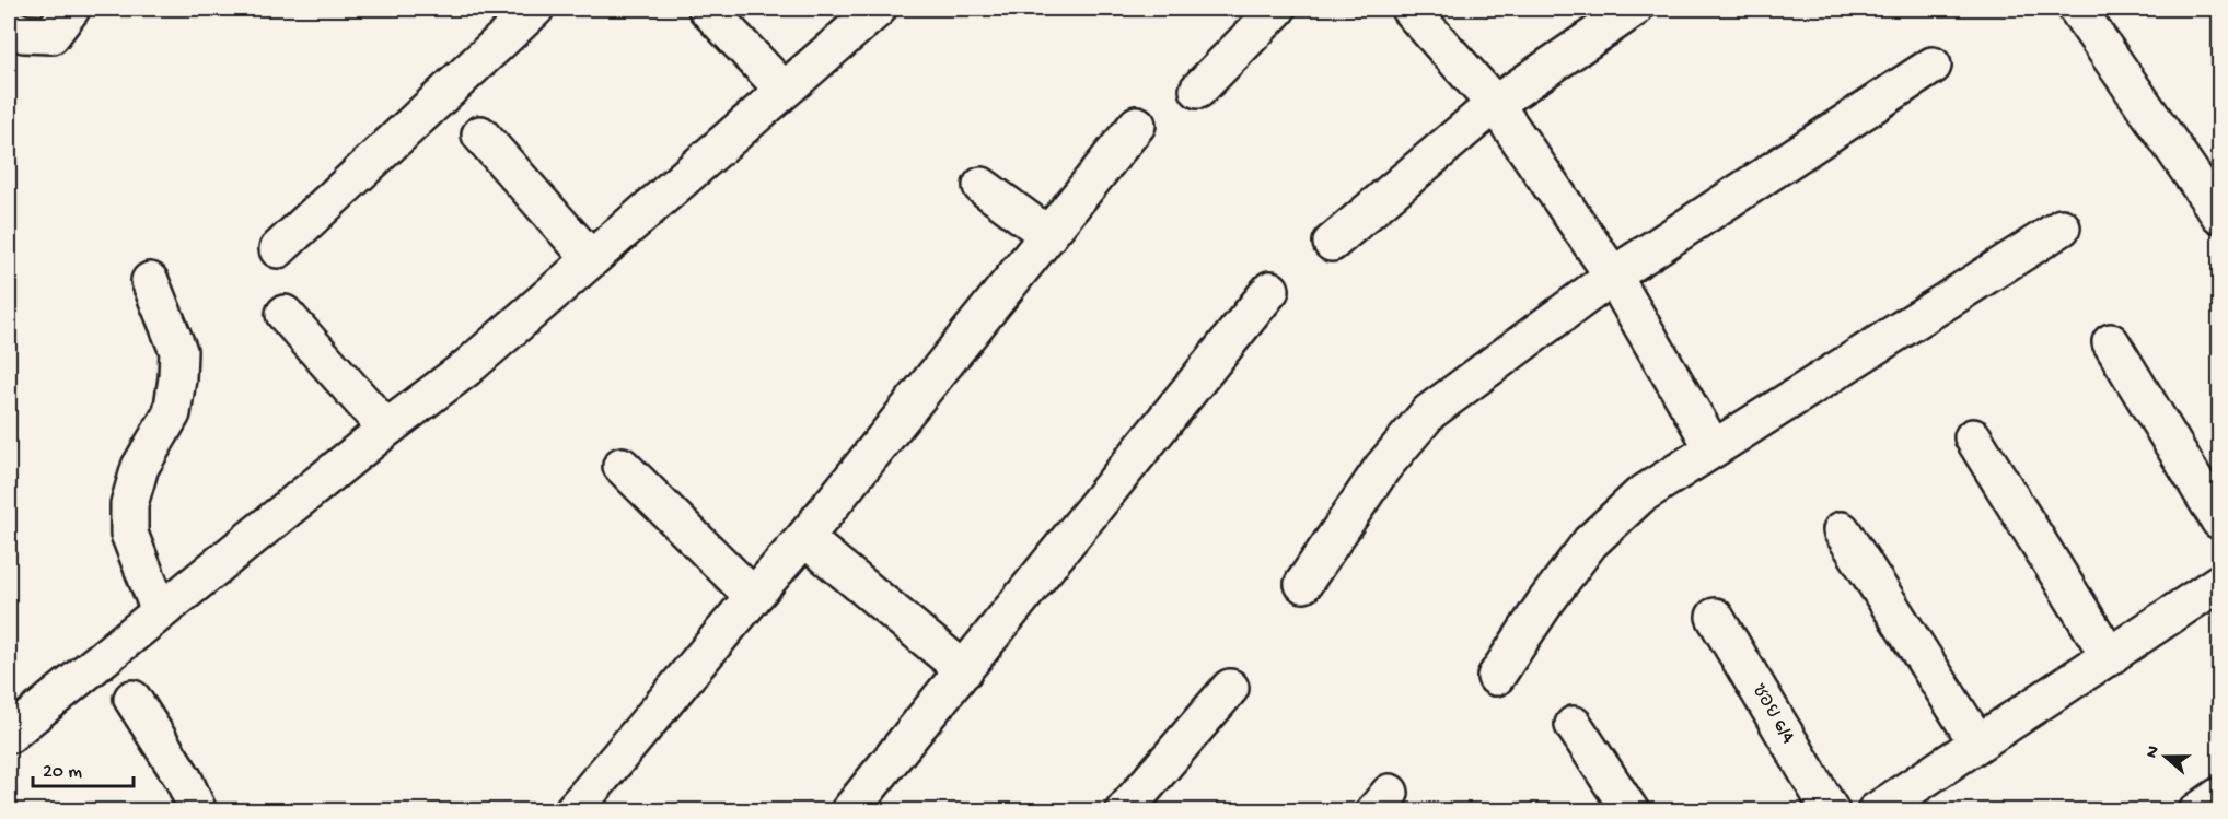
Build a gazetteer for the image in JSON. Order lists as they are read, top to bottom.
{
  "streets": {
    "street": ["ซอย 6/4"]
  },
  "scale_bar": "20 m",
  "north": "left"
}
